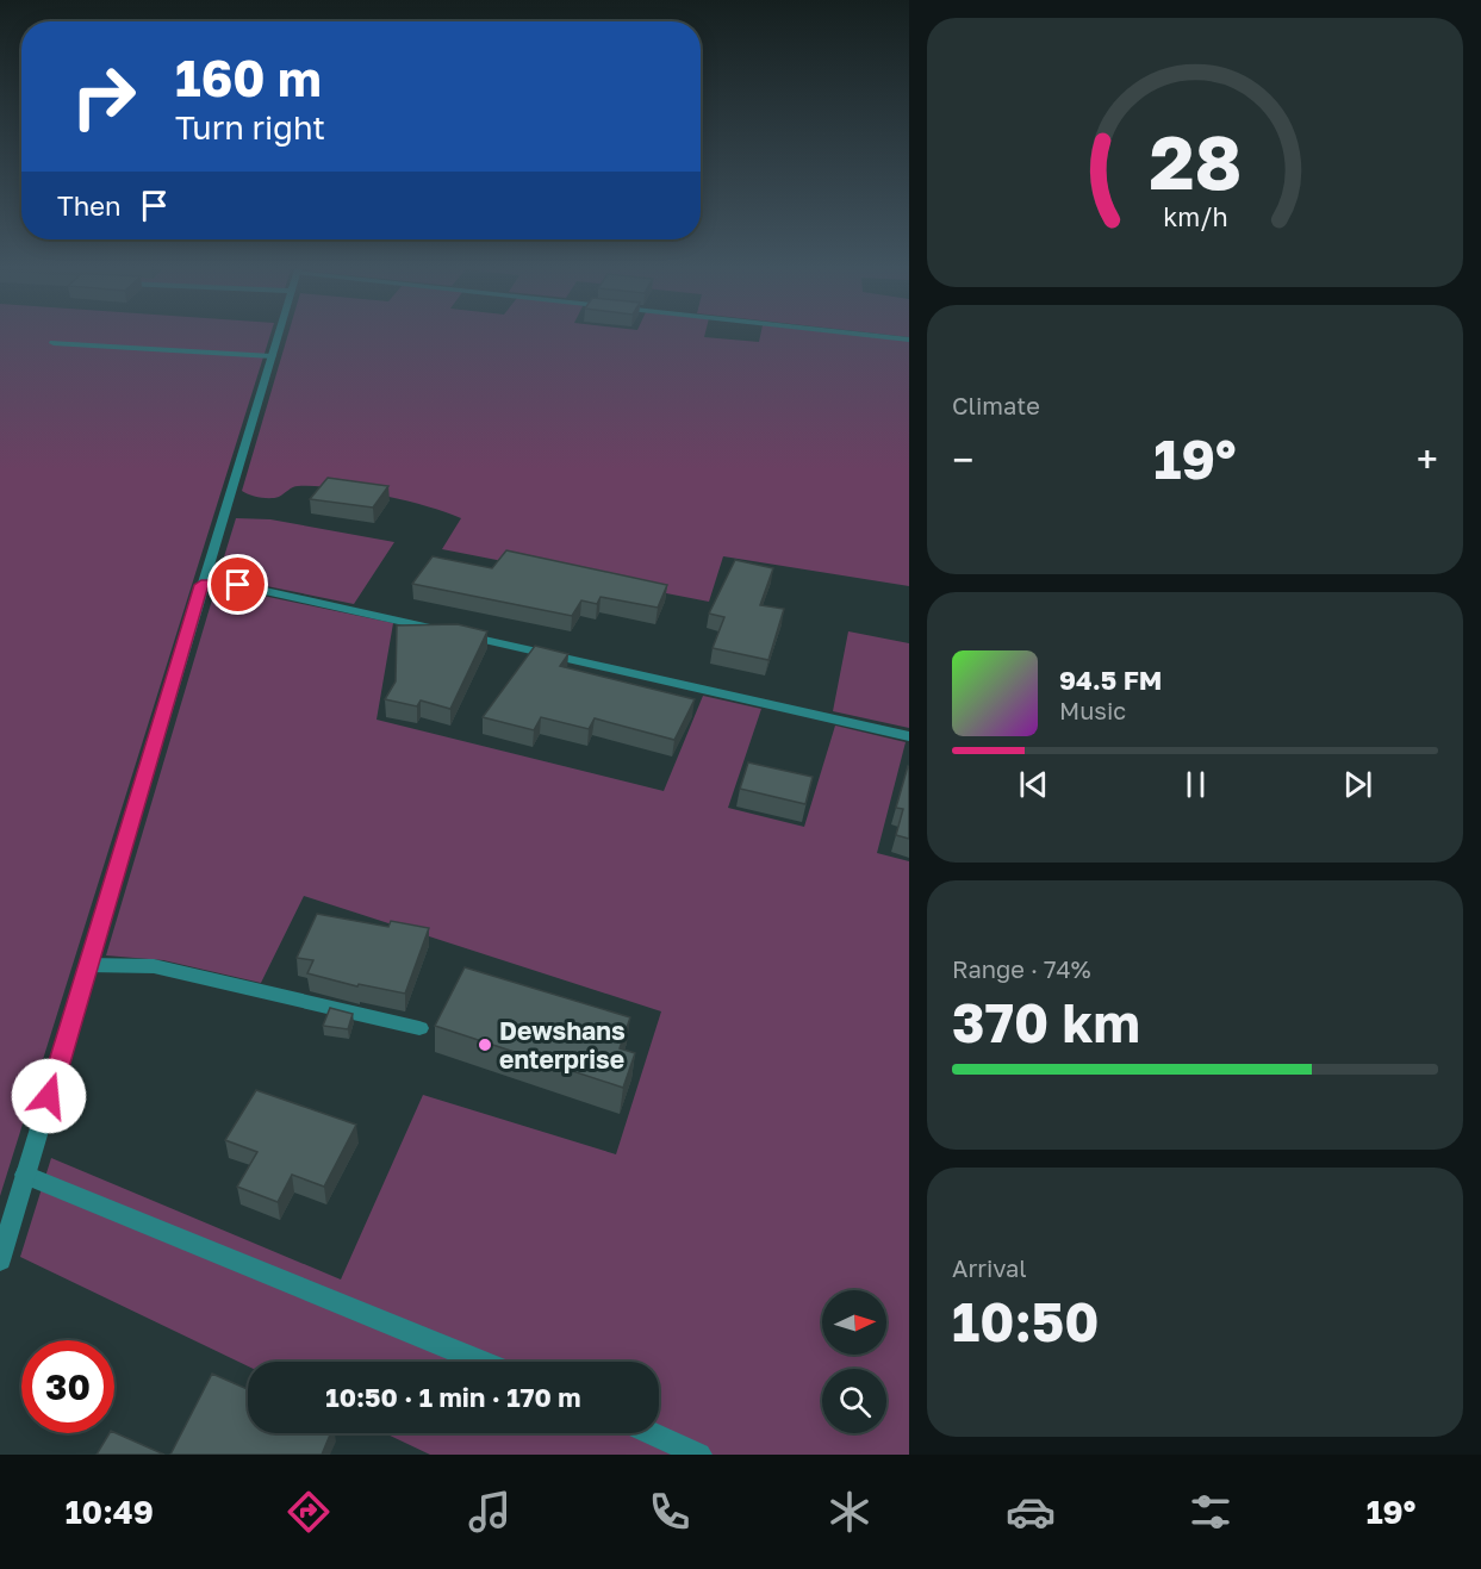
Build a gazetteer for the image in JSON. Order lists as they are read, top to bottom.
{
  "places": ["Dewshans enterprise"],
  "north": "right",
  "page": {
    "turn": ["160 m", "Turn right"],
    "then": "Then",
    "tile": [
      "Climate",
      ["Range · 74%", "370 km"],
      ["Arrival", "10:50"]
    ],
    "heat": ["−", "19°", "+"],
    "song": ["94.5 FM", "Music"],
    "limit": "30",
    "trip": "10:50 · 1 min · 170 m",
    "tabs": ["10:49", "19°"],
    "gauge": ["28", "km/h"]
  }
}
